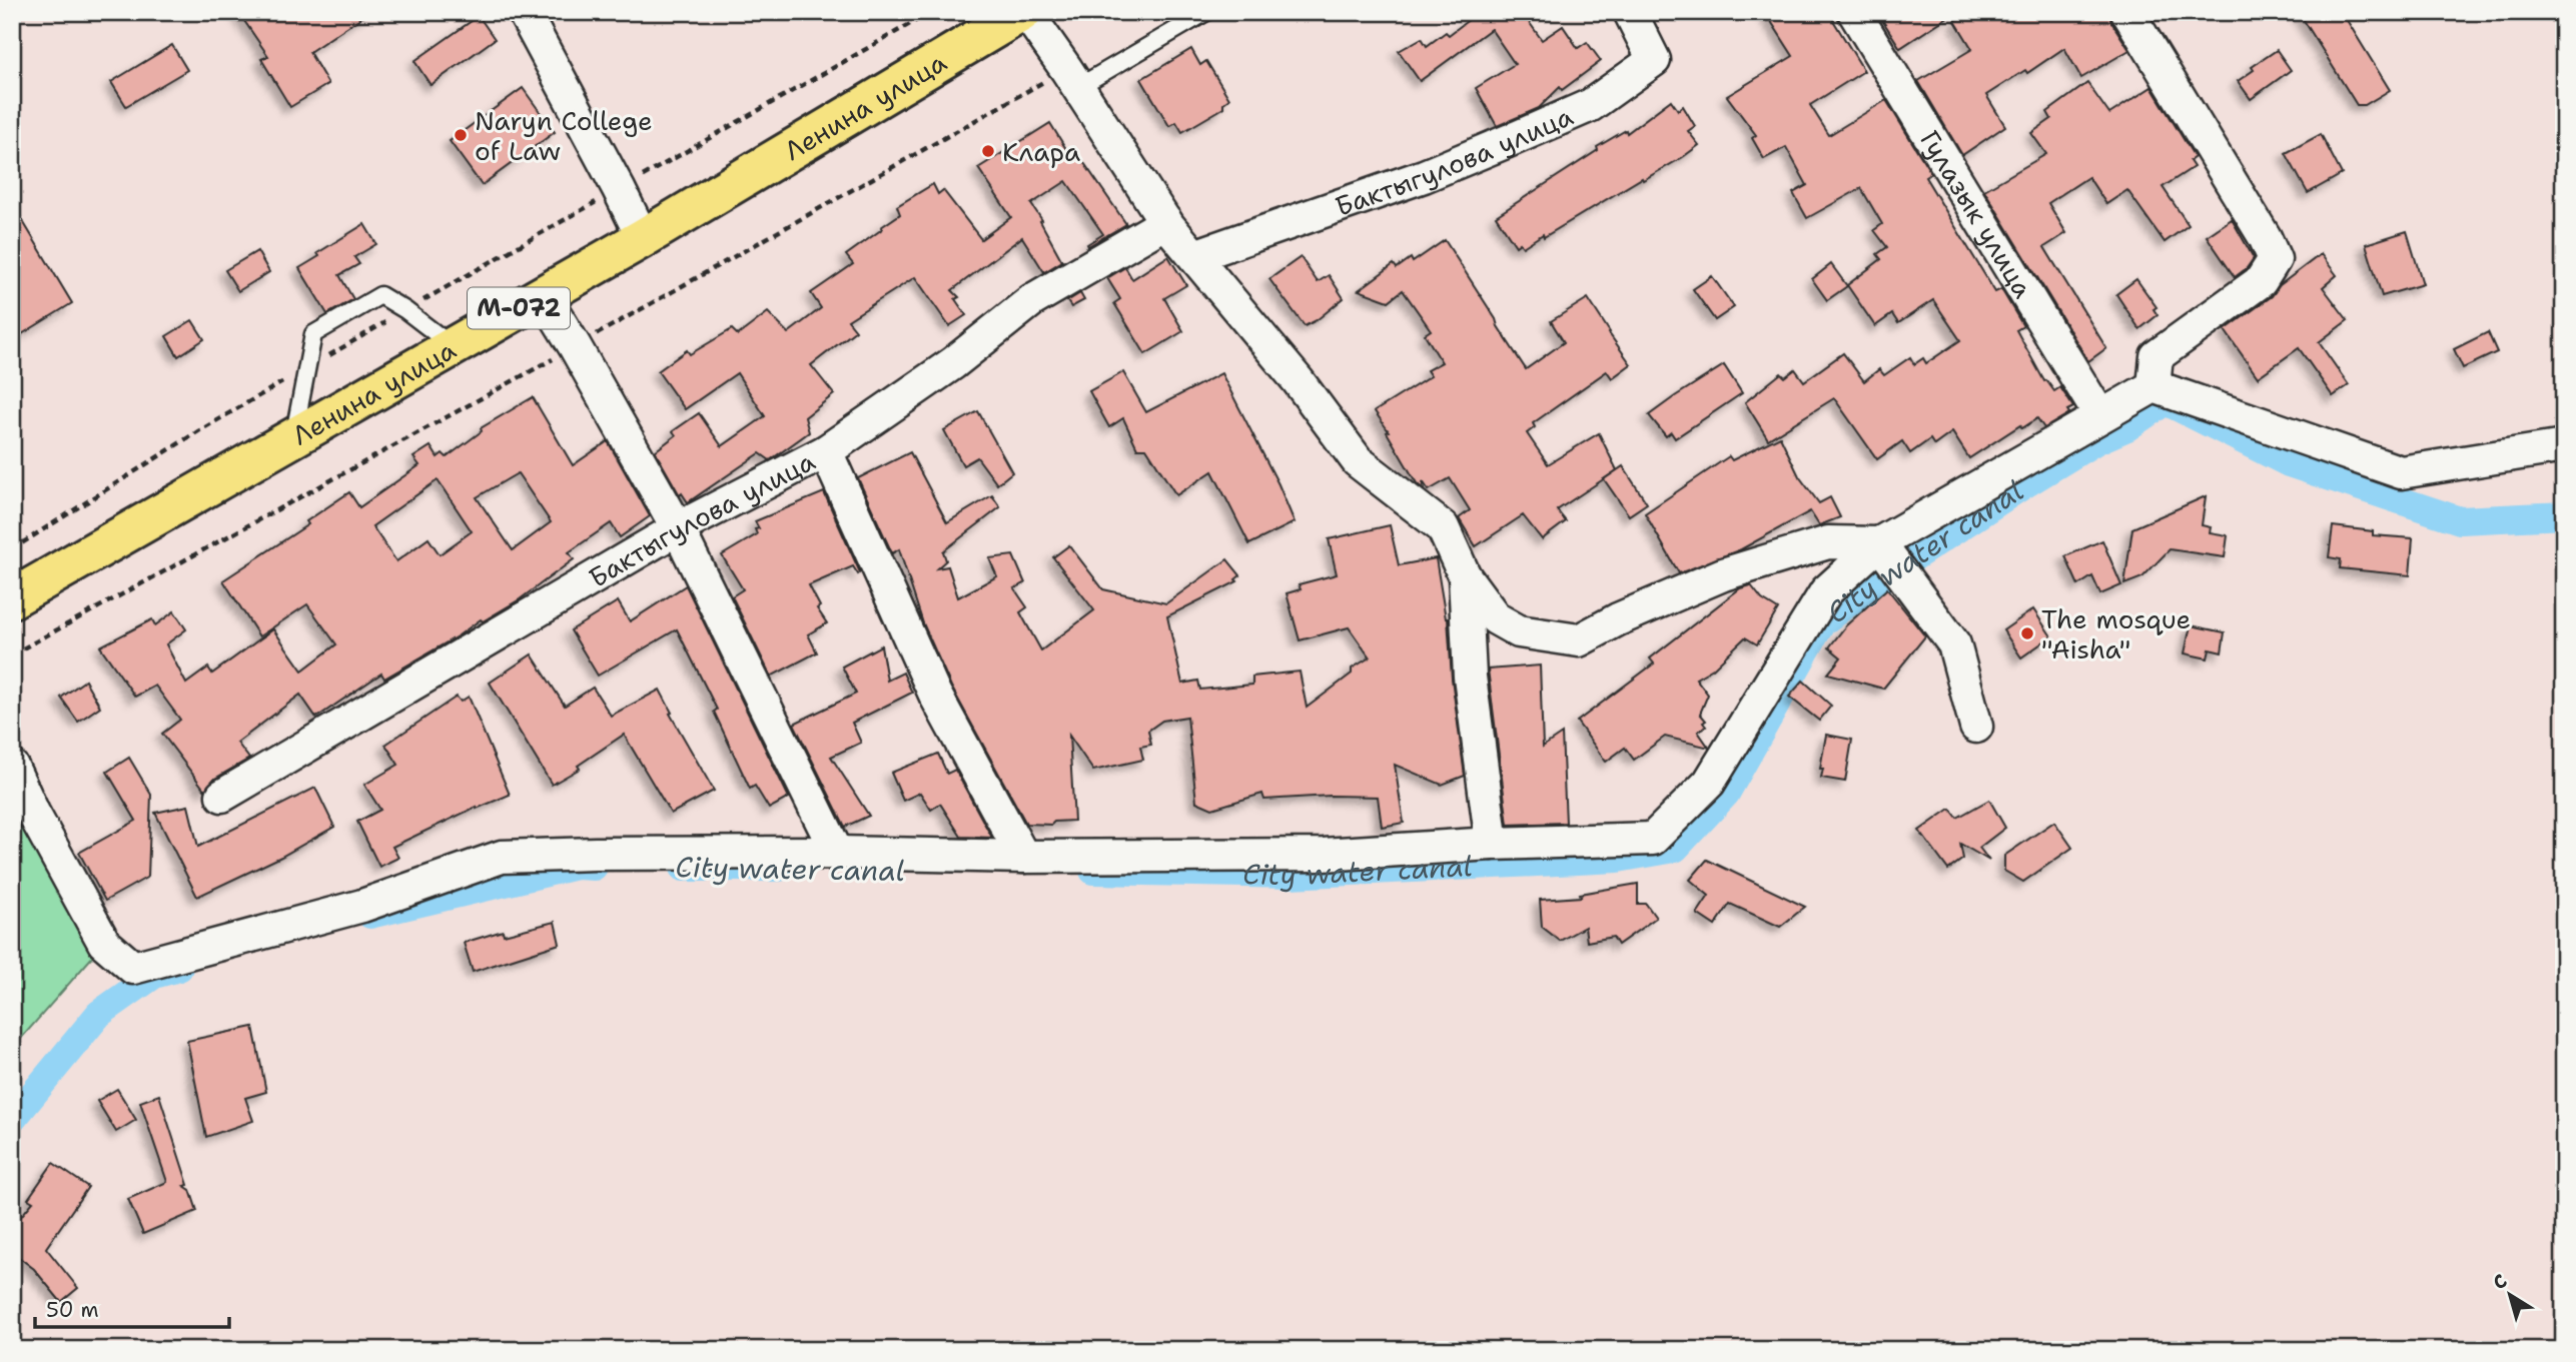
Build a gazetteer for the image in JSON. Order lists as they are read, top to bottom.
{
  "streets": {
    "main road": ["Ленина улица", "М-072"],
    "street": ["Бактыгулова улица", "Гулазык улица"]
  },
  "water": ["City water canal"],
  "places": ["Naryn College of Law", "Клара", "The mosque \"Aisha\""],
  "scale_bar": "50 m",
  "north": "top left"
}
